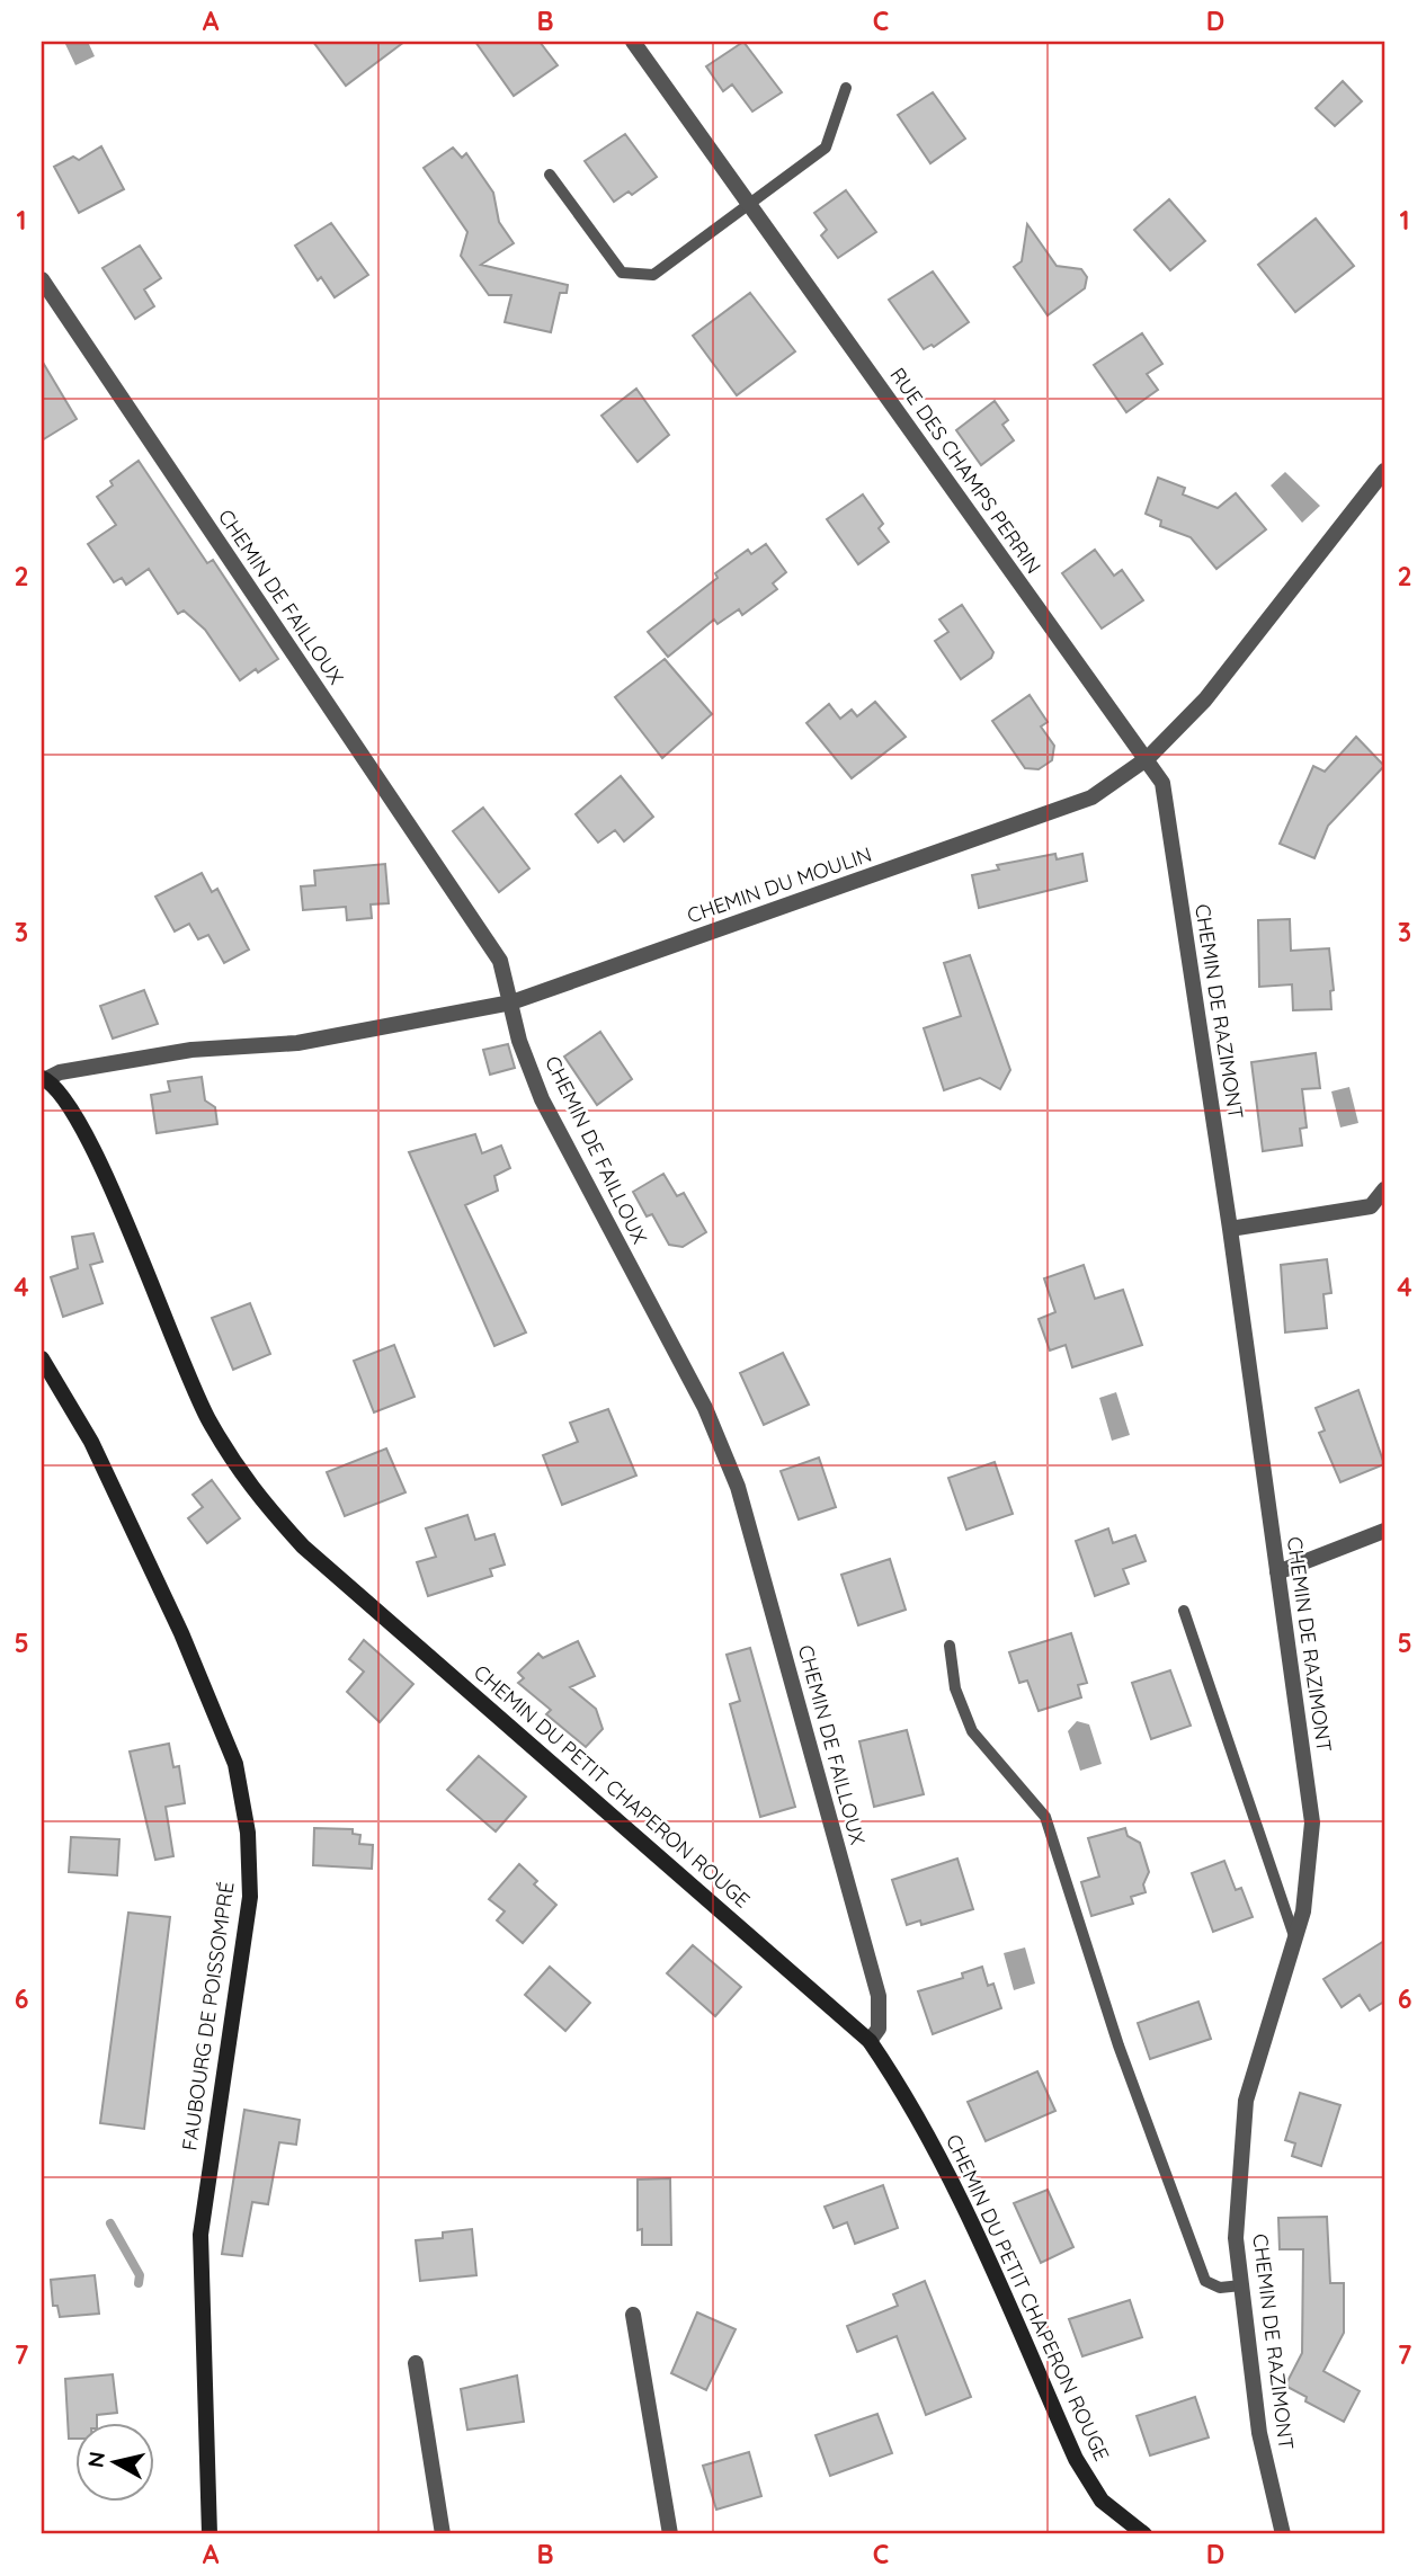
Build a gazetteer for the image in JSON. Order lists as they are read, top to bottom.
{
  "streets": {
    "street": [
      "RUE DES CHAMPS PERRIN",
      "CHEMIN DE FAILLOUX",
      "CHEMIN DU MOULIN",
      "CHEMIN DE RAZIMONT",
      "CHEMIN DU PETIT CHAPERON ROUGE",
      "FAUBOURG DE POISSOMPRÉ"
    ]
  },
  "crossings": [
    ["RUE DES CHAMPS PERRIN", "CHEMIN DU MOULIN"],
    ["RUE DES CHAMPS PERRIN", "CHEMIN DE RAZIMONT"],
    ["CHEMIN DE FAILLOUX", "CHEMIN DU MOULIN"],
    ["CHEMIN DE FAILLOUX", "CHEMIN DU PETIT CHAPERON ROUGE"],
    ["CHEMIN DU MOULIN", "CHEMIN DE RAZIMONT"],
    ["CHEMIN DU MOULIN", "CHEMIN DU PETIT CHAPERON ROUGE"]
  ],
  "north": "left",
  "grid": {
    "columns": [
      "A",
      "B",
      "C",
      "D"
    ],
    "rows": [
      "1",
      "2",
      "3",
      "4",
      "5",
      "6",
      "7"
    ]
  }
}
